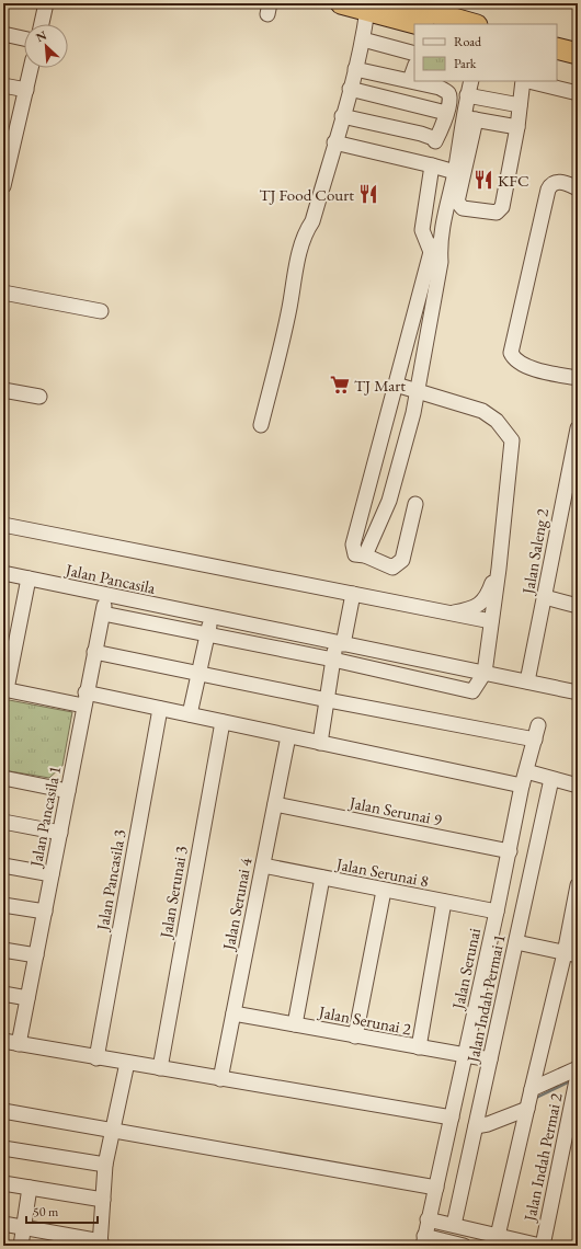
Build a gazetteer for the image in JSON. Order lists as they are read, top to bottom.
{
  "streets": {
    "street": [
      "Jalan Saleng 2",
      "Jalan Pancasila",
      "Jalan Serunai 9",
      "Jalan Pancasila 1",
      "Jalan Serunai 8",
      "Jalan Pancasila 3",
      "Jalan Serunai 3",
      "Jalan Serunai 4",
      "Jalan Serunai",
      "Jalan Indah Permai 1",
      "Jalan Serunai 2",
      "Jalan Indah Permai 2"
    ]
  },
  "crossings": [
    ["Jalan Saleng 2", "Jalan Pancasila"],
    ["Jalan Pancasila", "Jalan Pancasila 1"],
    ["Jalan Serunai 9", "Jalan Serunai 4"],
    ["Jalan Serunai 9", "Jalan Serunai"],
    ["Jalan Serunai 8", "Jalan Serunai 4"],
    ["Jalan Serunai 8", "Jalan Serunai"],
    ["Jalan Serunai 4", "Jalan Serunai 2"],
    ["Jalan Serunai", "Jalan Serunai 2"],
    ["Jalan Indah Permai 1", "Jalan Serunai 2"]
  ],
  "places": {
    "restaurant": ["KFC", "TJ Food Court"],
    "supermarket": ["TJ Mart"]
  },
  "legend": ["Road", "Park"],
  "scale_bar": "50 m",
  "north": "top left"
}
